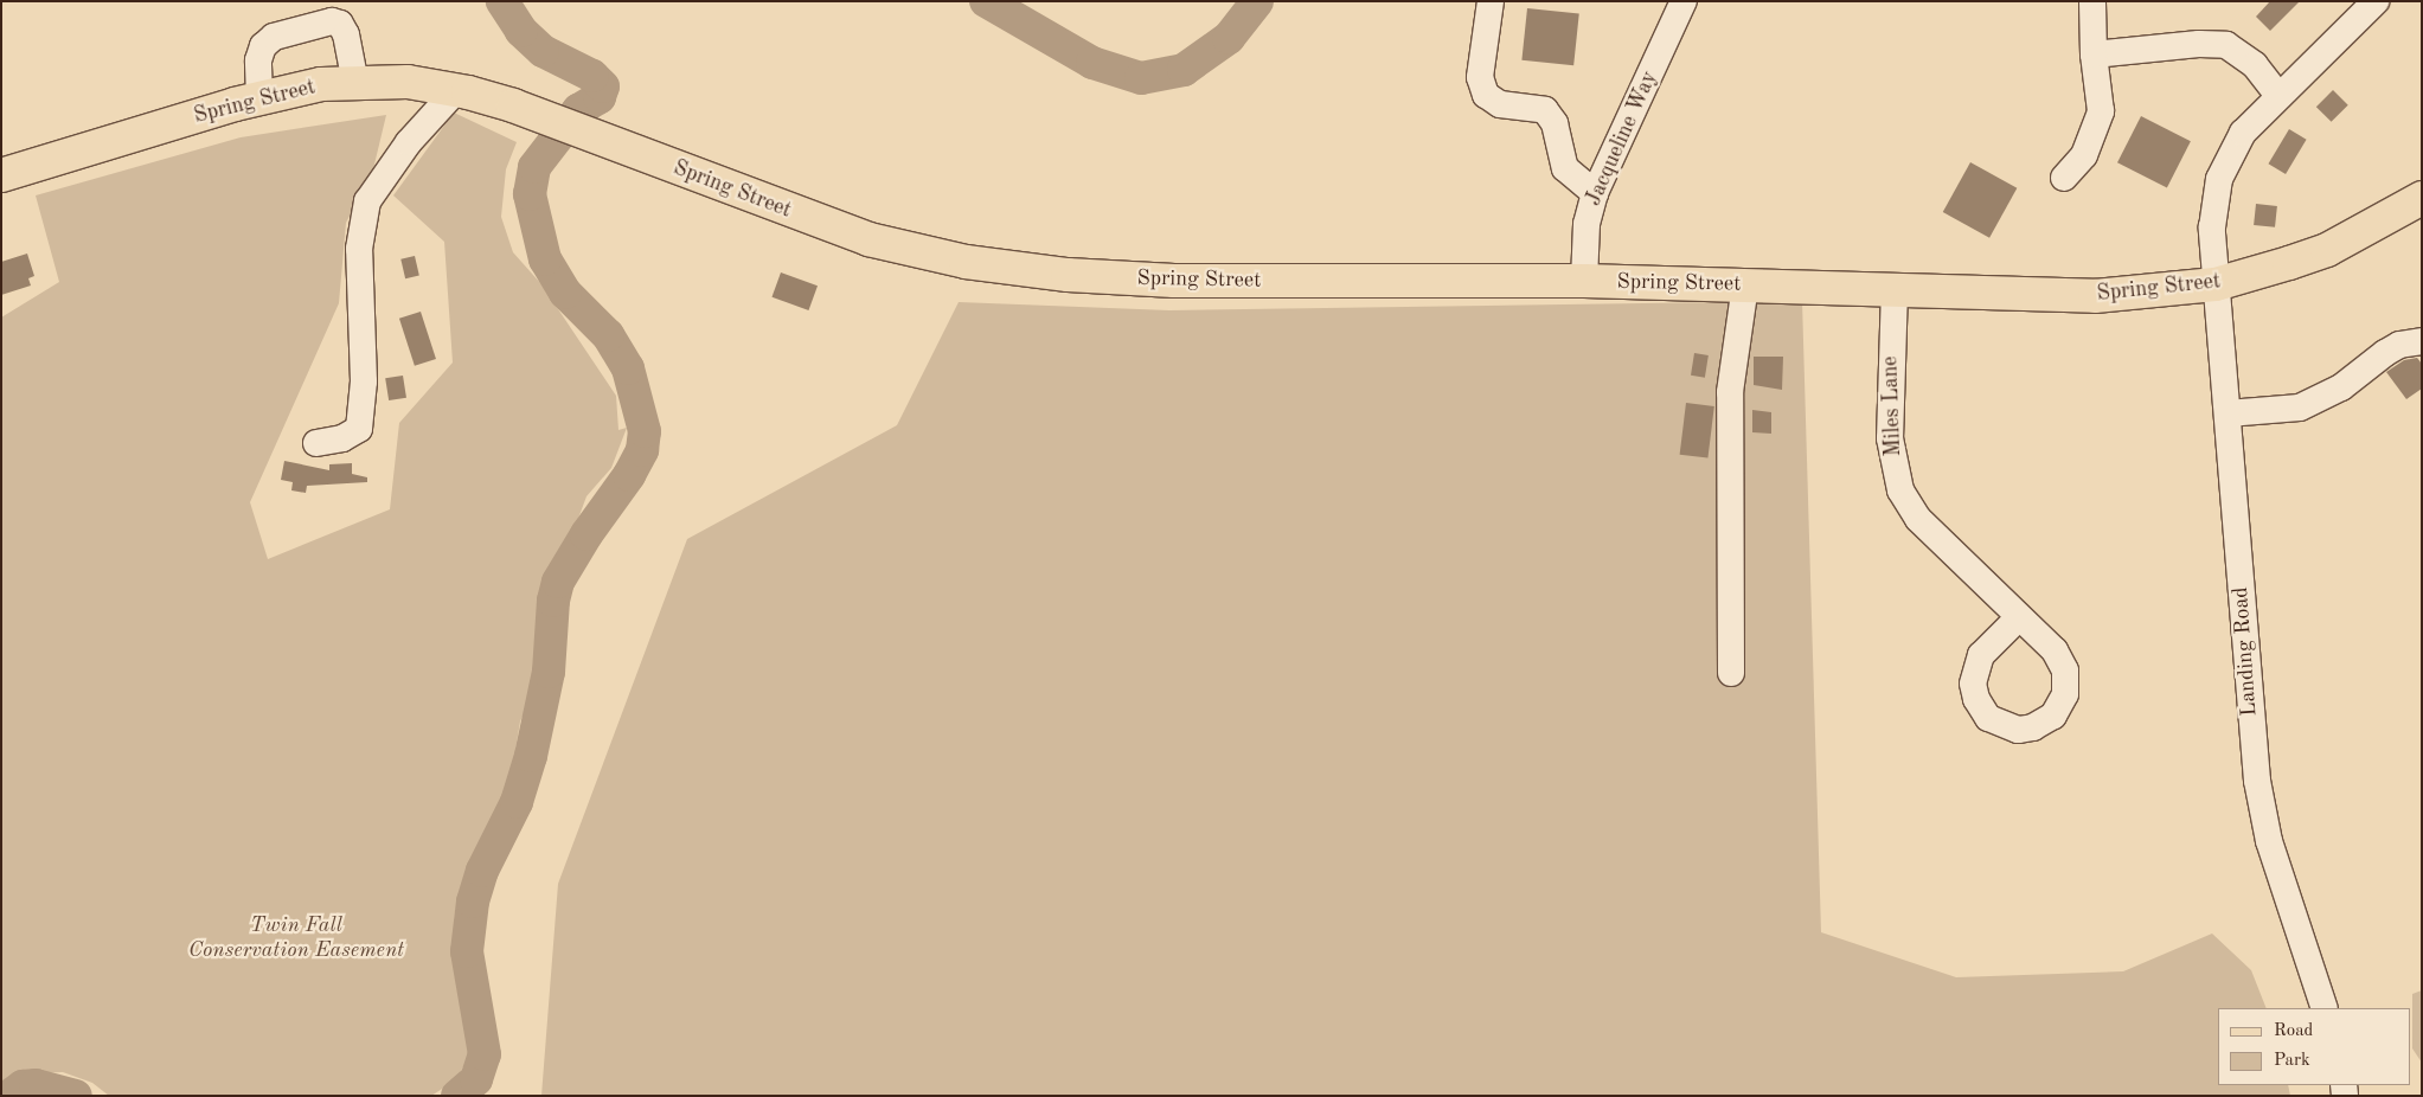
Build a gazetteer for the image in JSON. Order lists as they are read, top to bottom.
{
  "streets": {
    "main road": ["Spring Street"],
    "street": ["Jacqueline Way", "Miles Lane", "Landing Road"]
  },
  "crossings": [
    ["Spring Street", "Jacqueline Way"],
    ["Spring Street", "Miles Lane"],
    ["Spring Street", "Landing Road"]
  ],
  "parks": ["Twin Fall Conservation Easement"],
  "legend": ["Road", "Park"]
}
